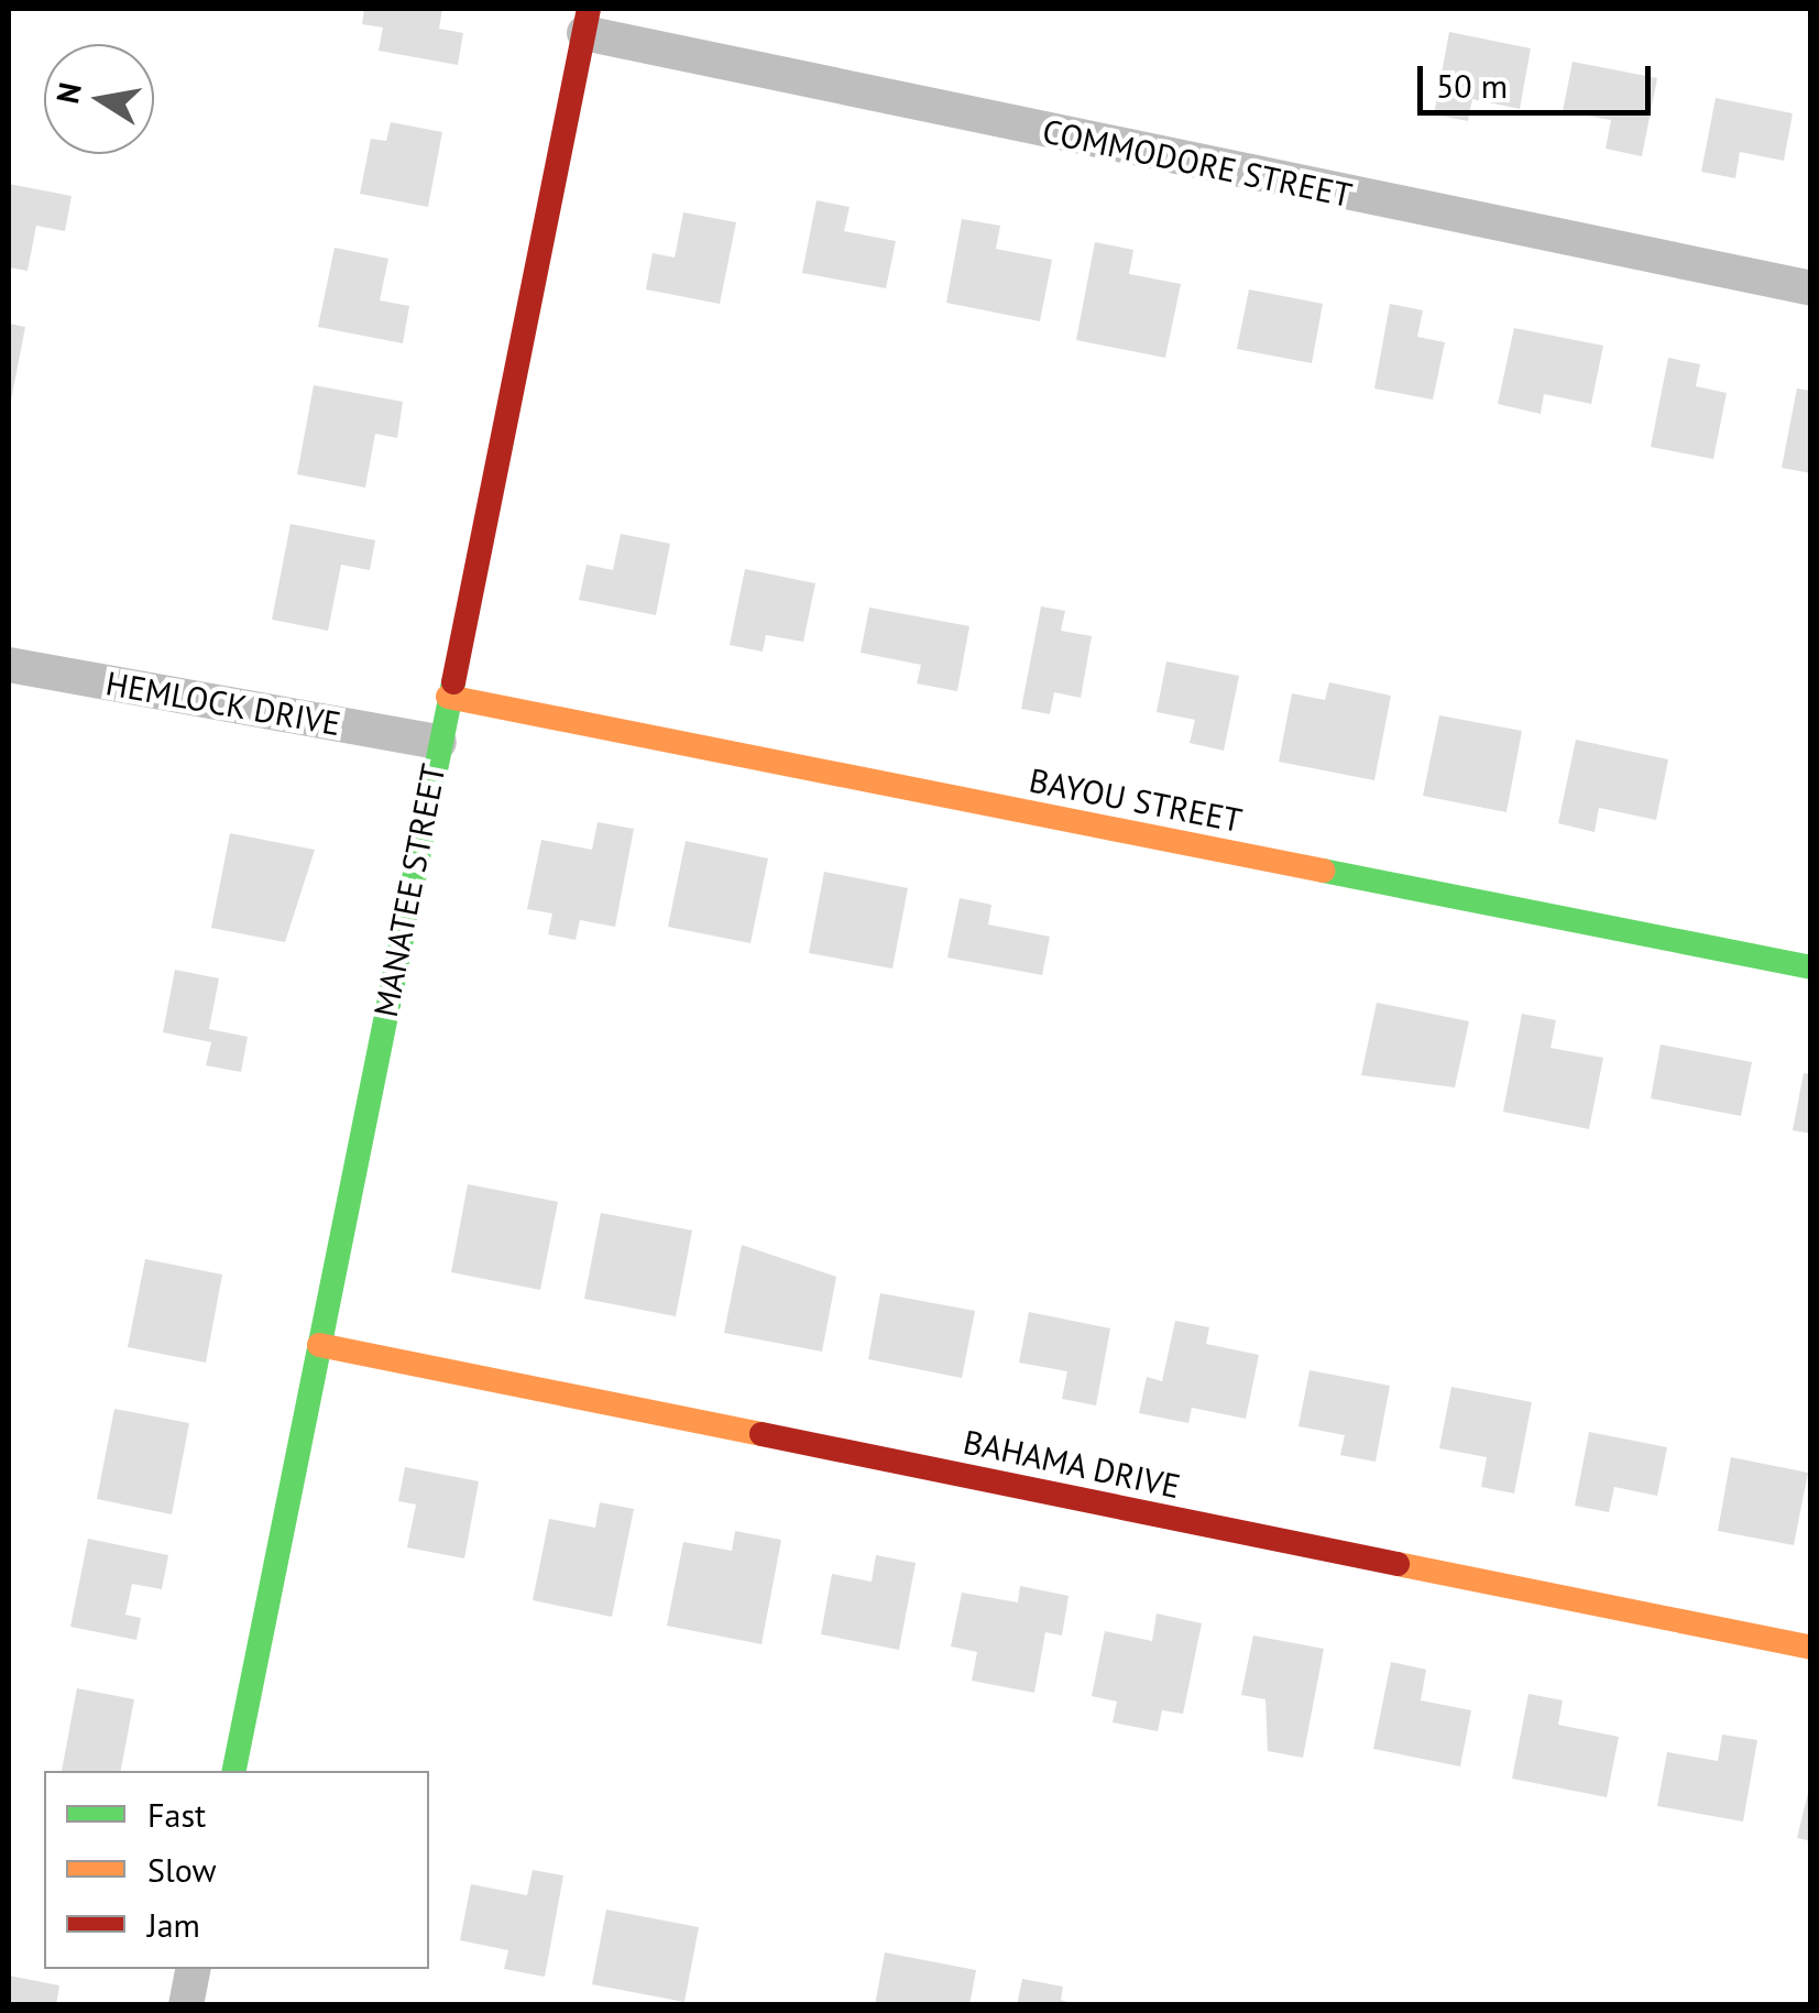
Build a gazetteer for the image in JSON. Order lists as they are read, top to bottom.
{
  "streets": {
    "street": [
      "COMMODORE STREET",
      "HEMLOCK DRIVE",
      "BAYOU STREET",
      "MANATEE STREET",
      "BAHAMA DRIVE"
    ]
  },
  "crossings": [
    ["COMMODORE STREET", "MANATEE STREET"],
    ["HEMLOCK DRIVE", "MANATEE STREET"],
    ["BAYOU STREET", "MANATEE STREET"],
    ["MANATEE STREET", "BAHAMA DRIVE"]
  ],
  "legend": ["Fast", "Slow", "Jam"],
  "scale_bar": "50 m",
  "north": "left"
}
